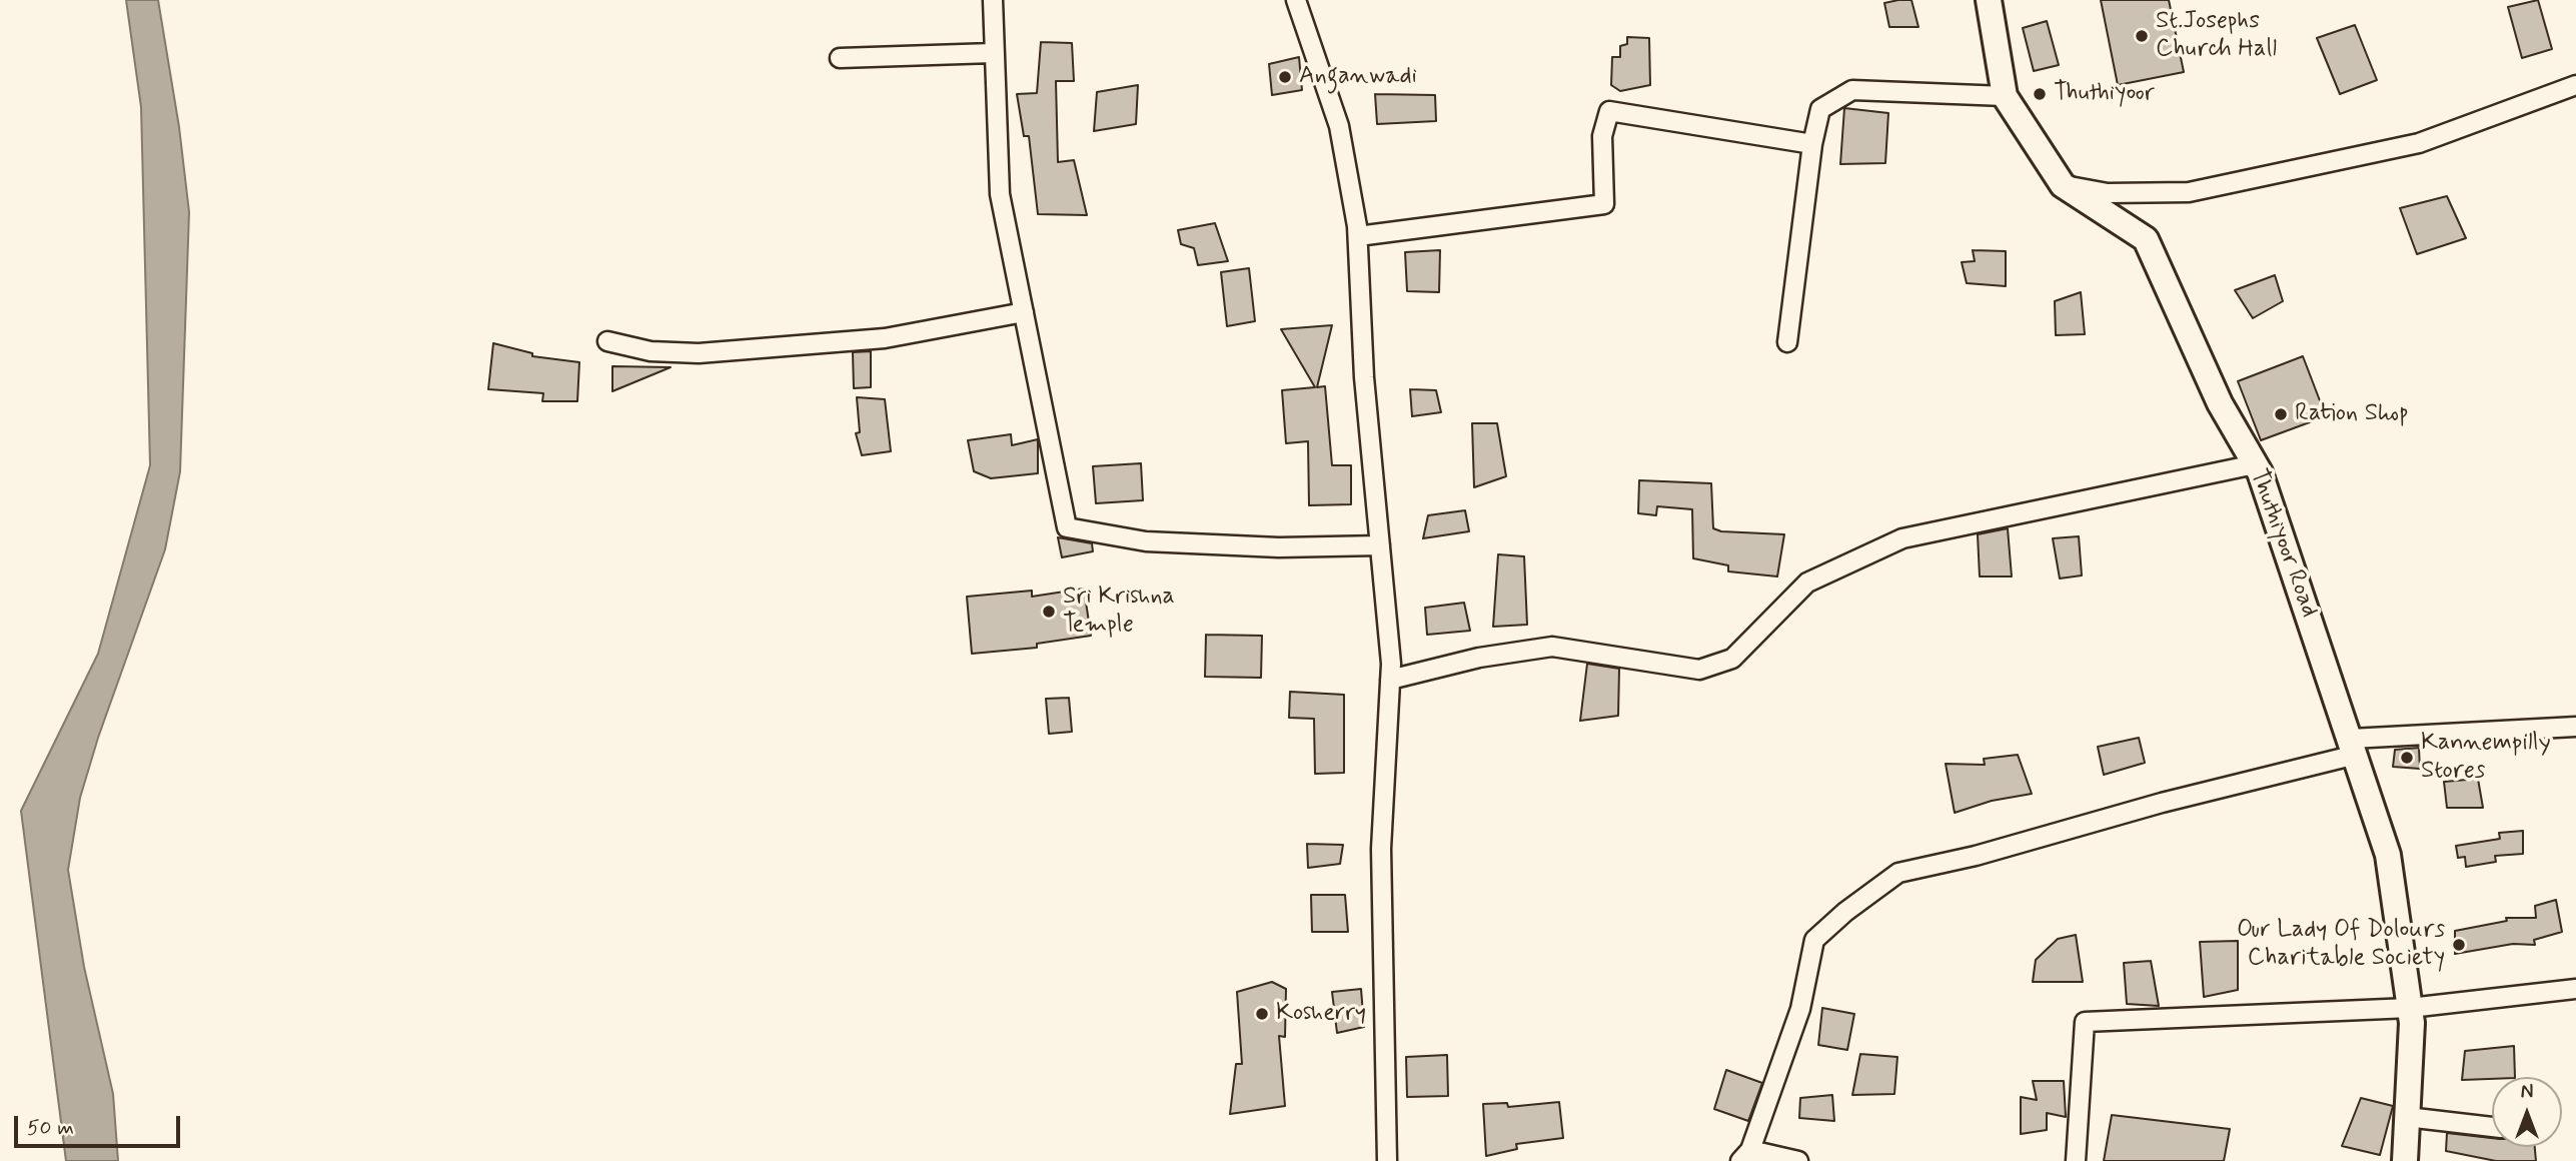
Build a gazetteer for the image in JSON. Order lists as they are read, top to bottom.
{
  "streets": {
    "main road": ["Thuthiyoor Road"]
  },
  "places": [
    "St.Josephs Church Hall",
    "Anganwadi",
    "Thuthiyoor",
    "Ration Shop",
    "Sri Krishna Temple",
    "Kannempilly Stores",
    "Our Lady Of Dolours Charitable Society",
    "Kosherry"
  ],
  "scale_bar": "50 m",
  "north": "top"
}
